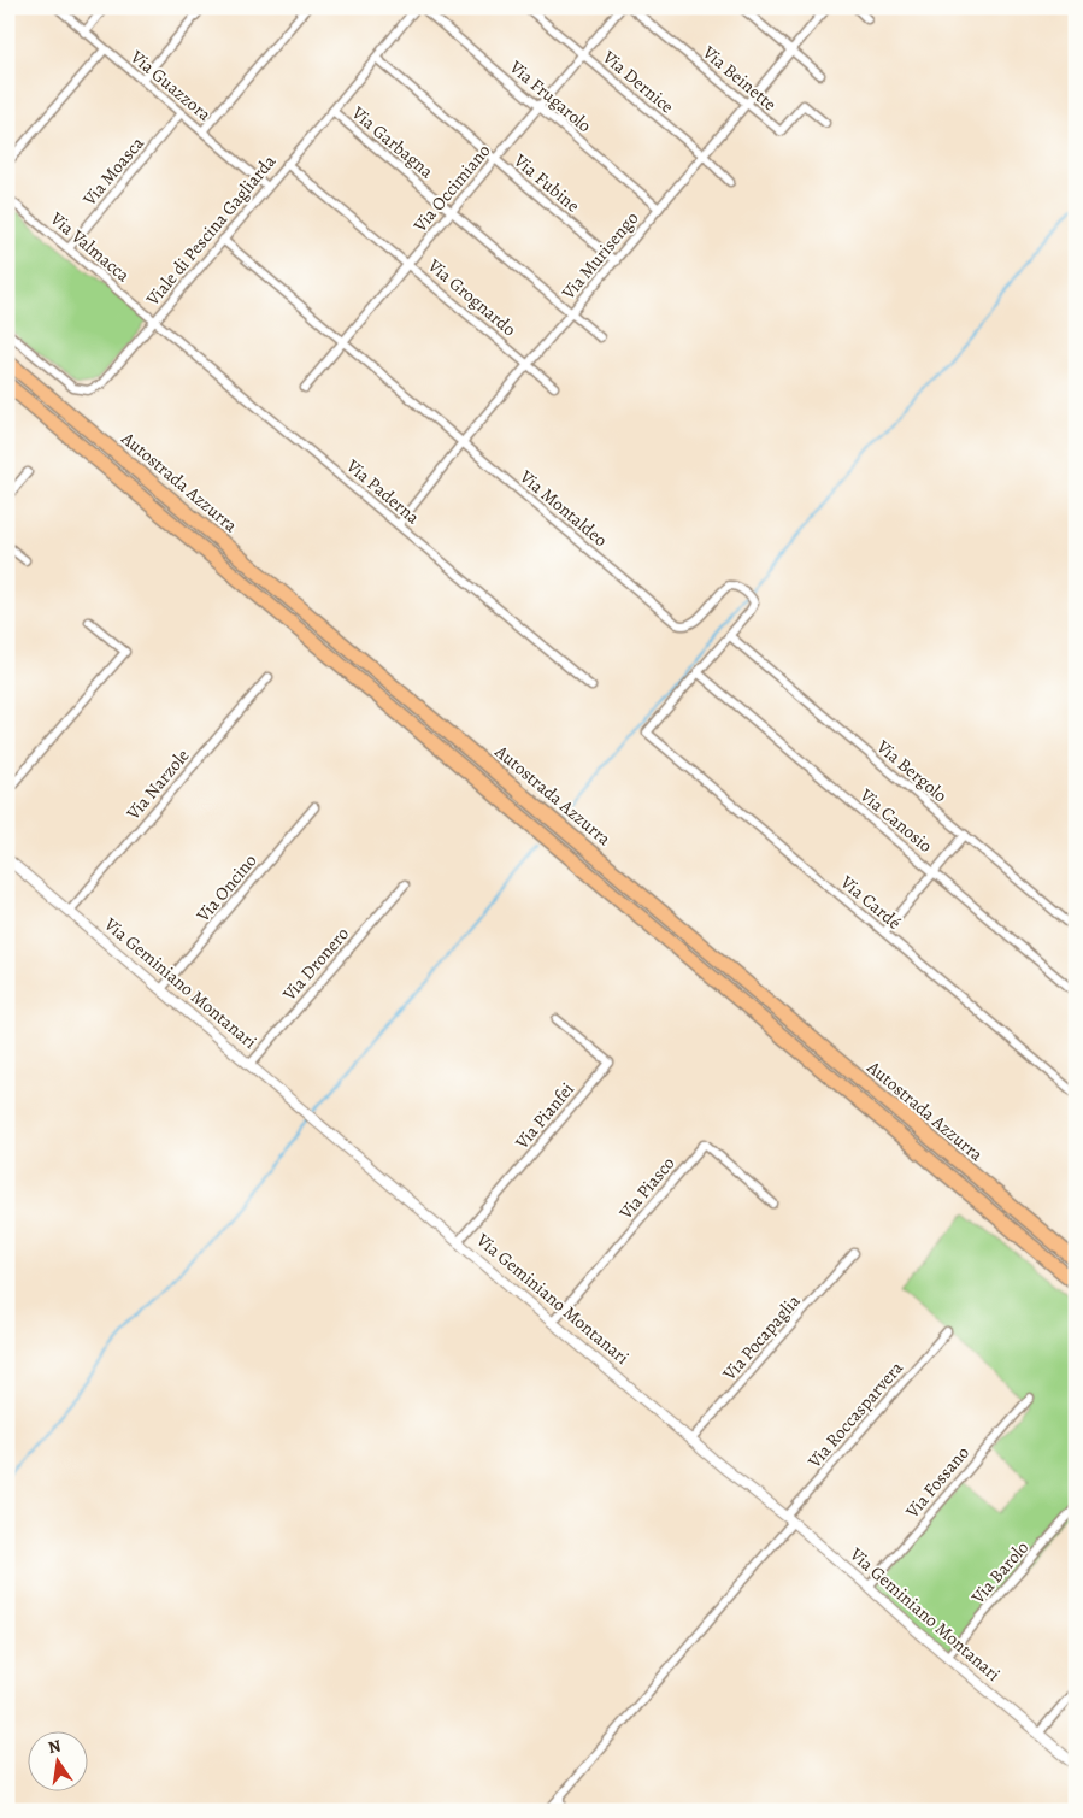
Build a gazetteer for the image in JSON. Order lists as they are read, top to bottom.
{
  "streets": {
    "highway": ["Autostrada Azzurra"],
    "street": [
      "Via Beinette",
      "Via Dernice",
      "Via Guazzora",
      "Via Frugarolo",
      "Via Garbagna",
      "Via Moasca",
      "Via Fubine",
      "Via Occimiano",
      "Viale di Pescina Gagliarda",
      "Via Valmacca",
      "Via Murisengo",
      "Via Grognardo",
      "Via Paderna",
      "Via Montaldeo",
      "Via Bergolo",
      "Via Narzole",
      "Via Canosio",
      "Via Oncino",
      "Via Cardé",
      "Via Dronero",
      "Via Geminiano Montanari",
      "Via Pianfei",
      "Via Piasco",
      "Via Pocapaglia",
      "Via Roccasparvera",
      "Via Fossano",
      "Via Barolo"
    ]
  },
  "crossings": [
    ["Via Beinette", "Via Murisengo"],
    ["Via Dernice", "Via Occimiano"],
    ["Via Dernice", "Via Murisengo"],
    ["Via Guazzora", "Via Moasca"],
    ["Via Guazzora", "Viale di Pescina Gagliarda"],
    ["Via Frugarolo", "Via Occimiano"],
    ["Via Frugarolo", "Via Murisengo"],
    ["Via Garbagna", "Via Occimiano"],
    ["Via Garbagna", "Viale di Pescina Gagliarda"],
    ["Via Garbagna", "Via Murisengo"],
    ["Via Moasca", "Via Valmacca"],
    ["Via Fubine", "Via Occimiano"],
    ["Via Fubine", "Viale di Pescina Gagliarda"],
    ["Via Fubine", "Via Murisengo"],
    ["Via Occimiano", "Via Grognardo"],
    ["Via Occimiano", "Via Montaldeo"],
    ["Viale di Pescina Gagliarda", "Via Valmacca"],
    ["Viale di Pescina Gagliarda", "Via Grognardo"],
    ["Viale di Pescina Gagliarda", "Via Paderna"],
    ["Viale di Pescina Gagliarda", "Via Montaldeo"],
    ["Via Valmacca", "Via Paderna"],
    ["Via Murisengo", "Via Grognardo"],
    ["Via Murisengo", "Via Paderna"],
    ["Via Murisengo", "Via Montaldeo"],
    ["Via Montaldeo", "Via Bergolo"],
    ["Via Montaldeo", "Via Canosio"],
    ["Via Montaldeo", "Via Cardé"],
    ["Via Narzole", "Via Geminiano Montanari"],
    ["Via Oncino", "Via Geminiano Montanari"],
    ["Via Dronero", "Via Geminiano Montanari"],
    ["Via Geminiano Montanari", "Via Pianfei"],
    ["Via Geminiano Montanari", "Via Piasco"],
    ["Via Geminiano Montanari", "Via Pocapaglia"],
    ["Via Geminiano Montanari", "Via Roccasparvera"],
    ["Via Geminiano Montanari", "Via Fossano"],
    ["Via Geminiano Montanari", "Via Barolo"]
  ],
  "north": "top"
}
